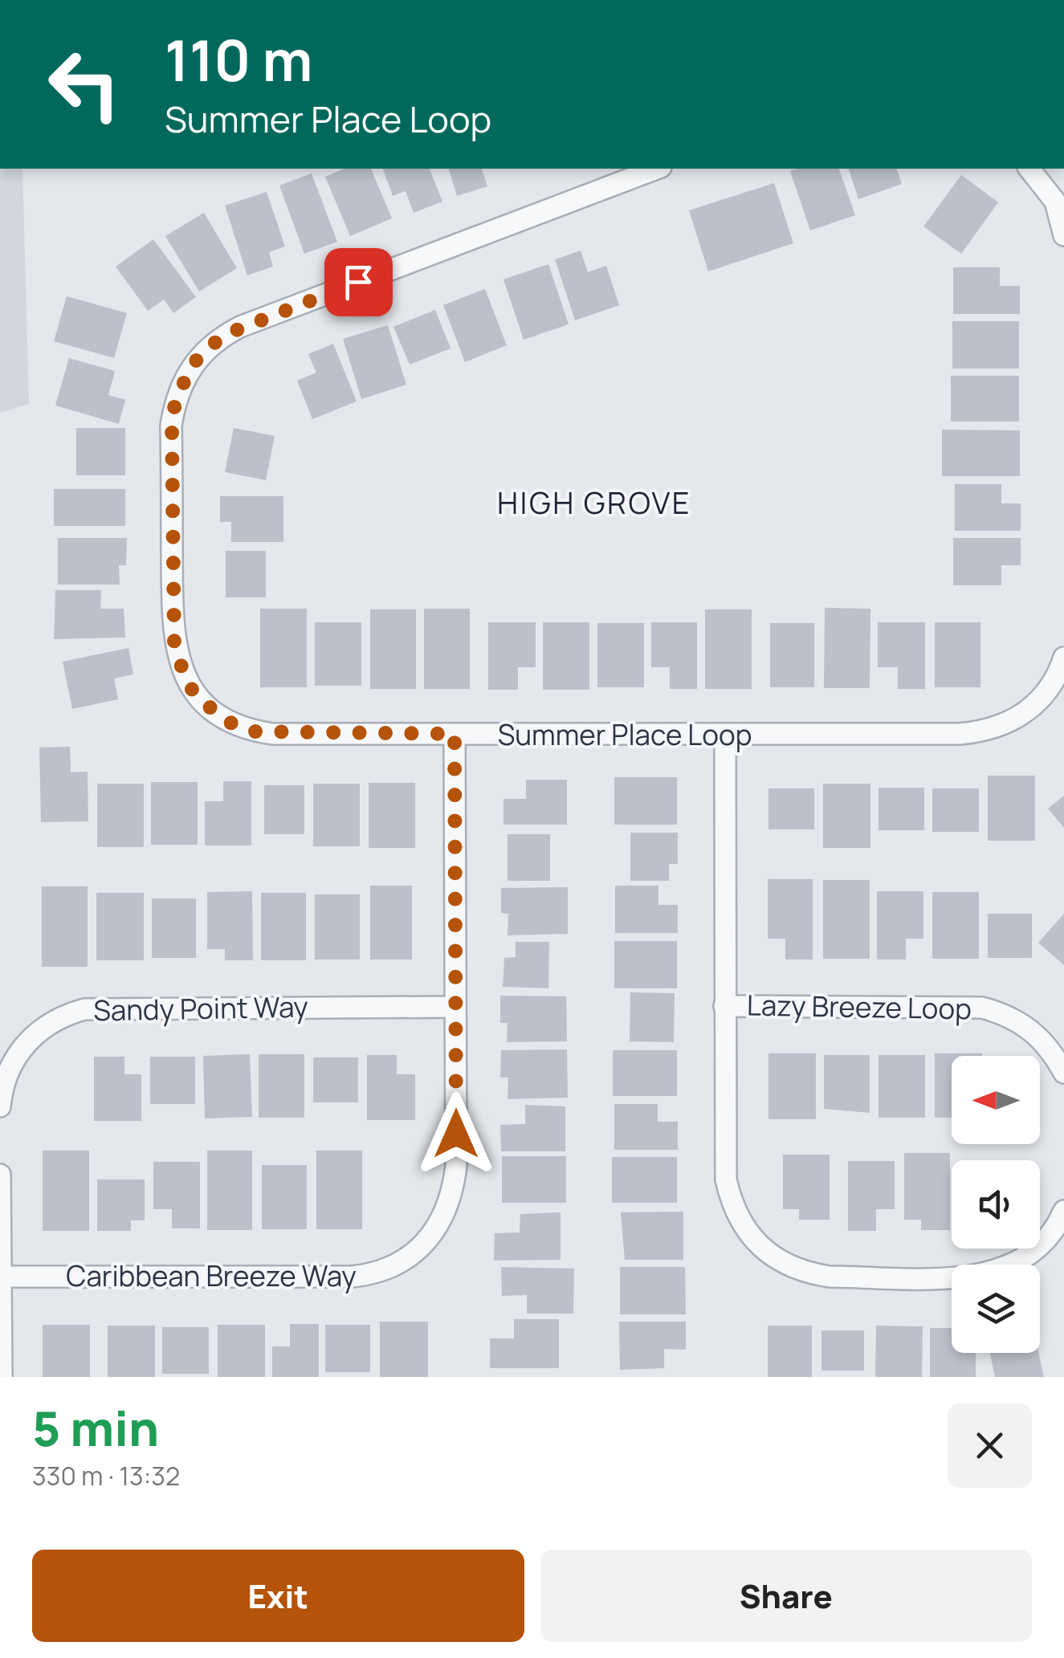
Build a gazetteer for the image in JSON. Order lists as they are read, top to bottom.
{
  "streets": {
    "street": [
      "Summer Place Loop",
      "Lazy Breeze Loop",
      "Sandy Point Way",
      "Caribbean Breeze Way"
    ]
  },
  "crossings": [
    ["Summer Place Loop", "Lazy Breeze Loop"],
    ["Summer Place Loop", "Caribbean Breeze Way"],
    ["Sandy Point Way", "Caribbean Breeze Way"]
  ],
  "districts": ["HIGH GROVE"],
  "north": "left",
  "page": {
    "turn": ["110 m", "Summer Place Loop"],
    "heading": ["5 min", "330 m · 13:32"],
    "buttons": ["Exit", "Share"]
  }
}
